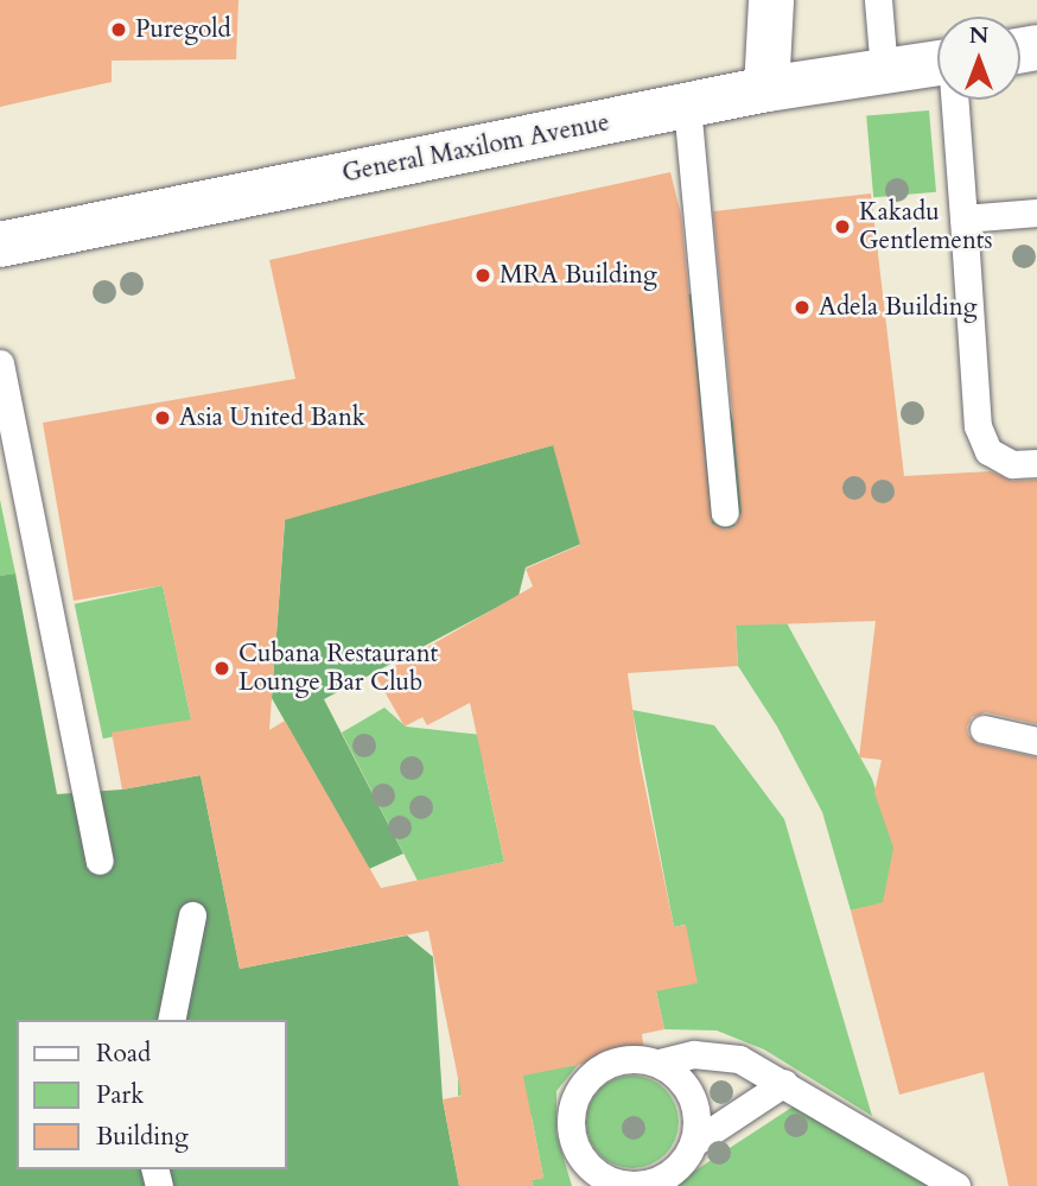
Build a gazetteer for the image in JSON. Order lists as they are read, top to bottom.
{
  "streets": {
    "main road": ["General Maxilom Avenue"]
  },
  "places": [
    "Puregold",
    "Kakadu Gentlements",
    "MRA Building",
    "Adela Building",
    "Asia United Bank",
    "Cubana Restaurant Lounge Bar Club"
  ],
  "legend": ["Road", "Park", "Building"],
  "north": "top"
}
